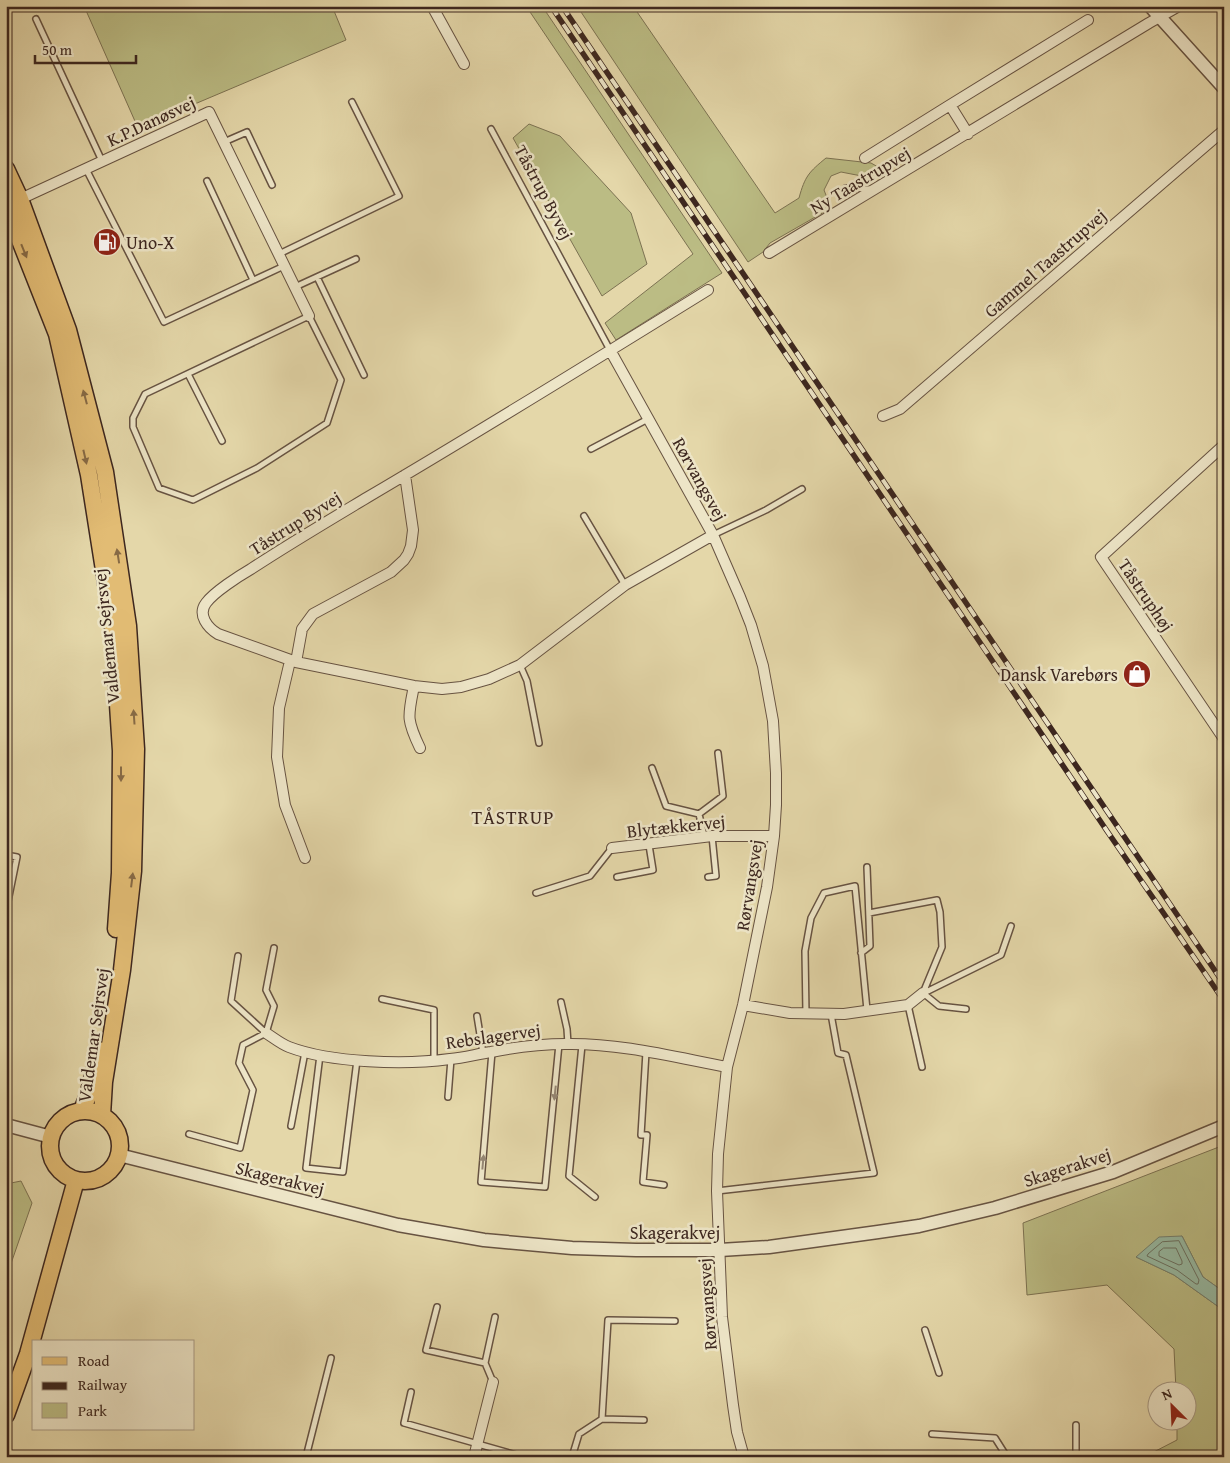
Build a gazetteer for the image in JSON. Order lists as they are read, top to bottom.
{
  "streets": {
    "main road": ["Valdemar Sejrsvej"],
    "street": [
      "K.P.Danøsvej",
      "Ny Taastrupvej",
      "Tåstrup Byvej",
      "Gammel Taastrupvej",
      "Rørvangsvej",
      "Tåstruphøj",
      "Blytækkervej",
      "Rebslagervej",
      "Skagerakvej"
    ]
  },
  "crossings": [
    ["K.P.Danøsvej", "Valdemar Sejrsvej"],
    ["Tåstrup Byvej", "Rørvangsvej"],
    ["Rørvangsvej", "Blytækkervej"],
    ["Rørvangsvej", "Rebslagervej"],
    ["Rørvangsvej", "Skagerakvej"],
    ["Valdemar Sejrsvej", "Skagerakvej"]
  ],
  "districts": ["TÅSTRUP"],
  "places": {
    "fuel station": ["Uno-X"],
    "shop": ["Dansk Varebørs"]
  },
  "legend": ["Road", "Railway", "Park"],
  "scale_bar": "50 m",
  "north": "top left"
}
